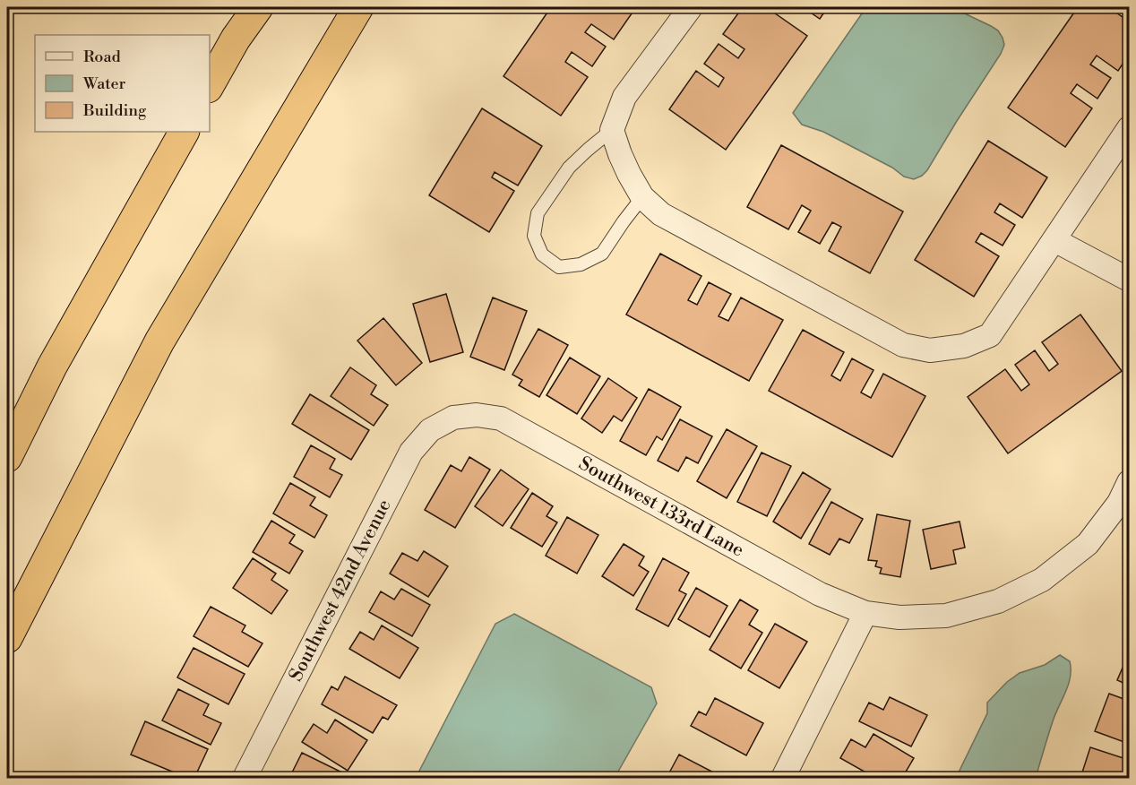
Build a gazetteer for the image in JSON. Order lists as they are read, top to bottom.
{
  "streets": {
    "street": ["Southwest 133rd Lane", "Southwest 42nd Avenue"]
  },
  "crossings": [
    ["Southwest 133rd Lane", "Southwest 42nd Avenue"]
  ],
  "legend": ["Road", "Water", "Building"]
}
